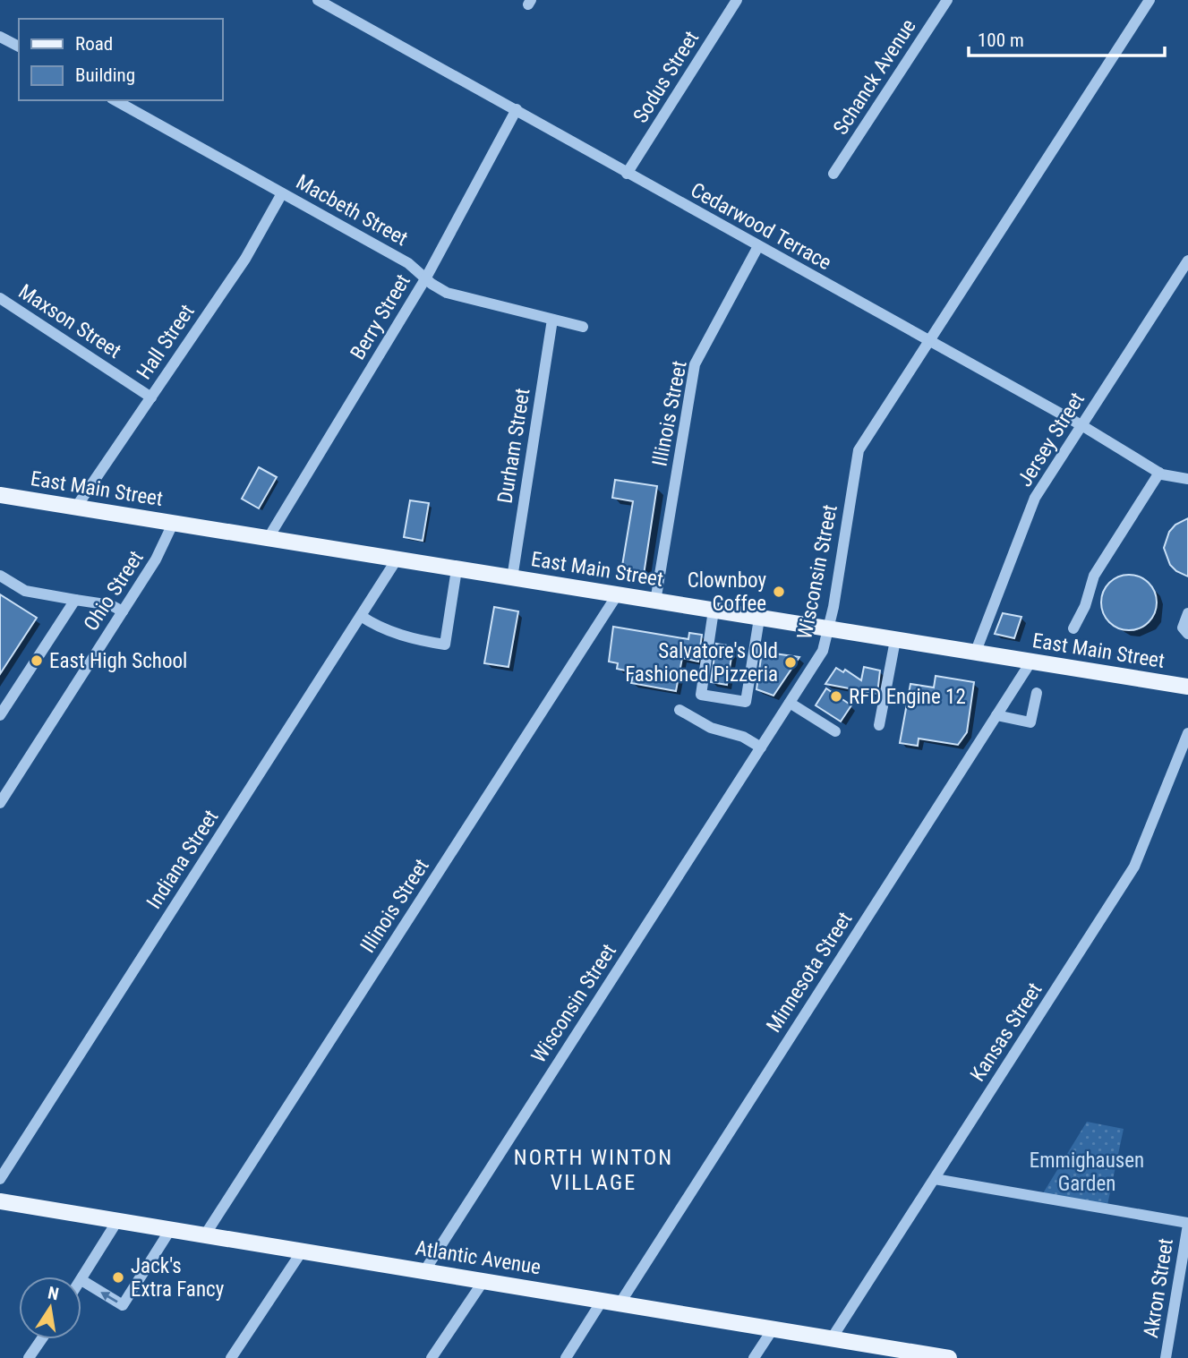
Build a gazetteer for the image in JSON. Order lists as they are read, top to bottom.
{
  "streets": {
    "main road": ["East Main Street", "Atlantic Avenue"],
    "street": [
      "Sodus Street",
      "Schanck Avenue",
      "Macbeth Street",
      "Cedarwood Terrace",
      "Berry Street",
      "Maxson Street",
      "Hall Street",
      "Illinois Street",
      "Jersey Street",
      "Durham Street",
      "Wisconsin Street",
      "Ohio Street",
      "Indiana Street",
      "Minnesota Street",
      "Kansas Street",
      "Akron Street"
    ]
  },
  "crossings": [
    ["Sodus Street", "Cedarwood Terrace"],
    ["Macbeth Street", "Berry Street"],
    ["Macbeth Street", "Hall Street"],
    ["Macbeth Street", "Durham Street"],
    ["Cedarwood Terrace", "Berry Street"],
    ["Cedarwood Terrace", "Illinois Street"],
    ["Cedarwood Terrace", "Jersey Street"],
    ["Cedarwood Terrace", "Wisconsin Street"],
    ["Berry Street", "East Main Street"],
    ["Maxson Street", "Hall Street"],
    ["Hall Street", "East Main Street"],
    ["Illinois Street", "East Main Street"],
    ["Illinois Street", "Atlantic Avenue"],
    ["Jersey Street", "East Main Street"],
    ["Durham Street", "East Main Street"],
    ["East Main Street", "Wisconsin Street"],
    ["East Main Street", "Ohio Street"],
    ["East Main Street", "Indiana Street"],
    ["East Main Street", "Minnesota Street"],
    ["Wisconsin Street", "Atlantic Avenue"],
    ["Minnesota Street", "Atlantic Avenue"],
    ["Kansas Street", "Atlantic Avenue"]
  ],
  "districts": ["NORTH WINTON VILLAGE"],
  "parks": ["Emmighausen Garden"],
  "places": [
    "Clownboy Coffee",
    "East High School",
    "Salvatore's Old Fashioned Pizzeria",
    "RFD Engine 12",
    "Jack's Extra Fancy"
  ],
  "legend": ["Road", "Building"],
  "scale_bar": "100 m",
  "north": "top"
}
